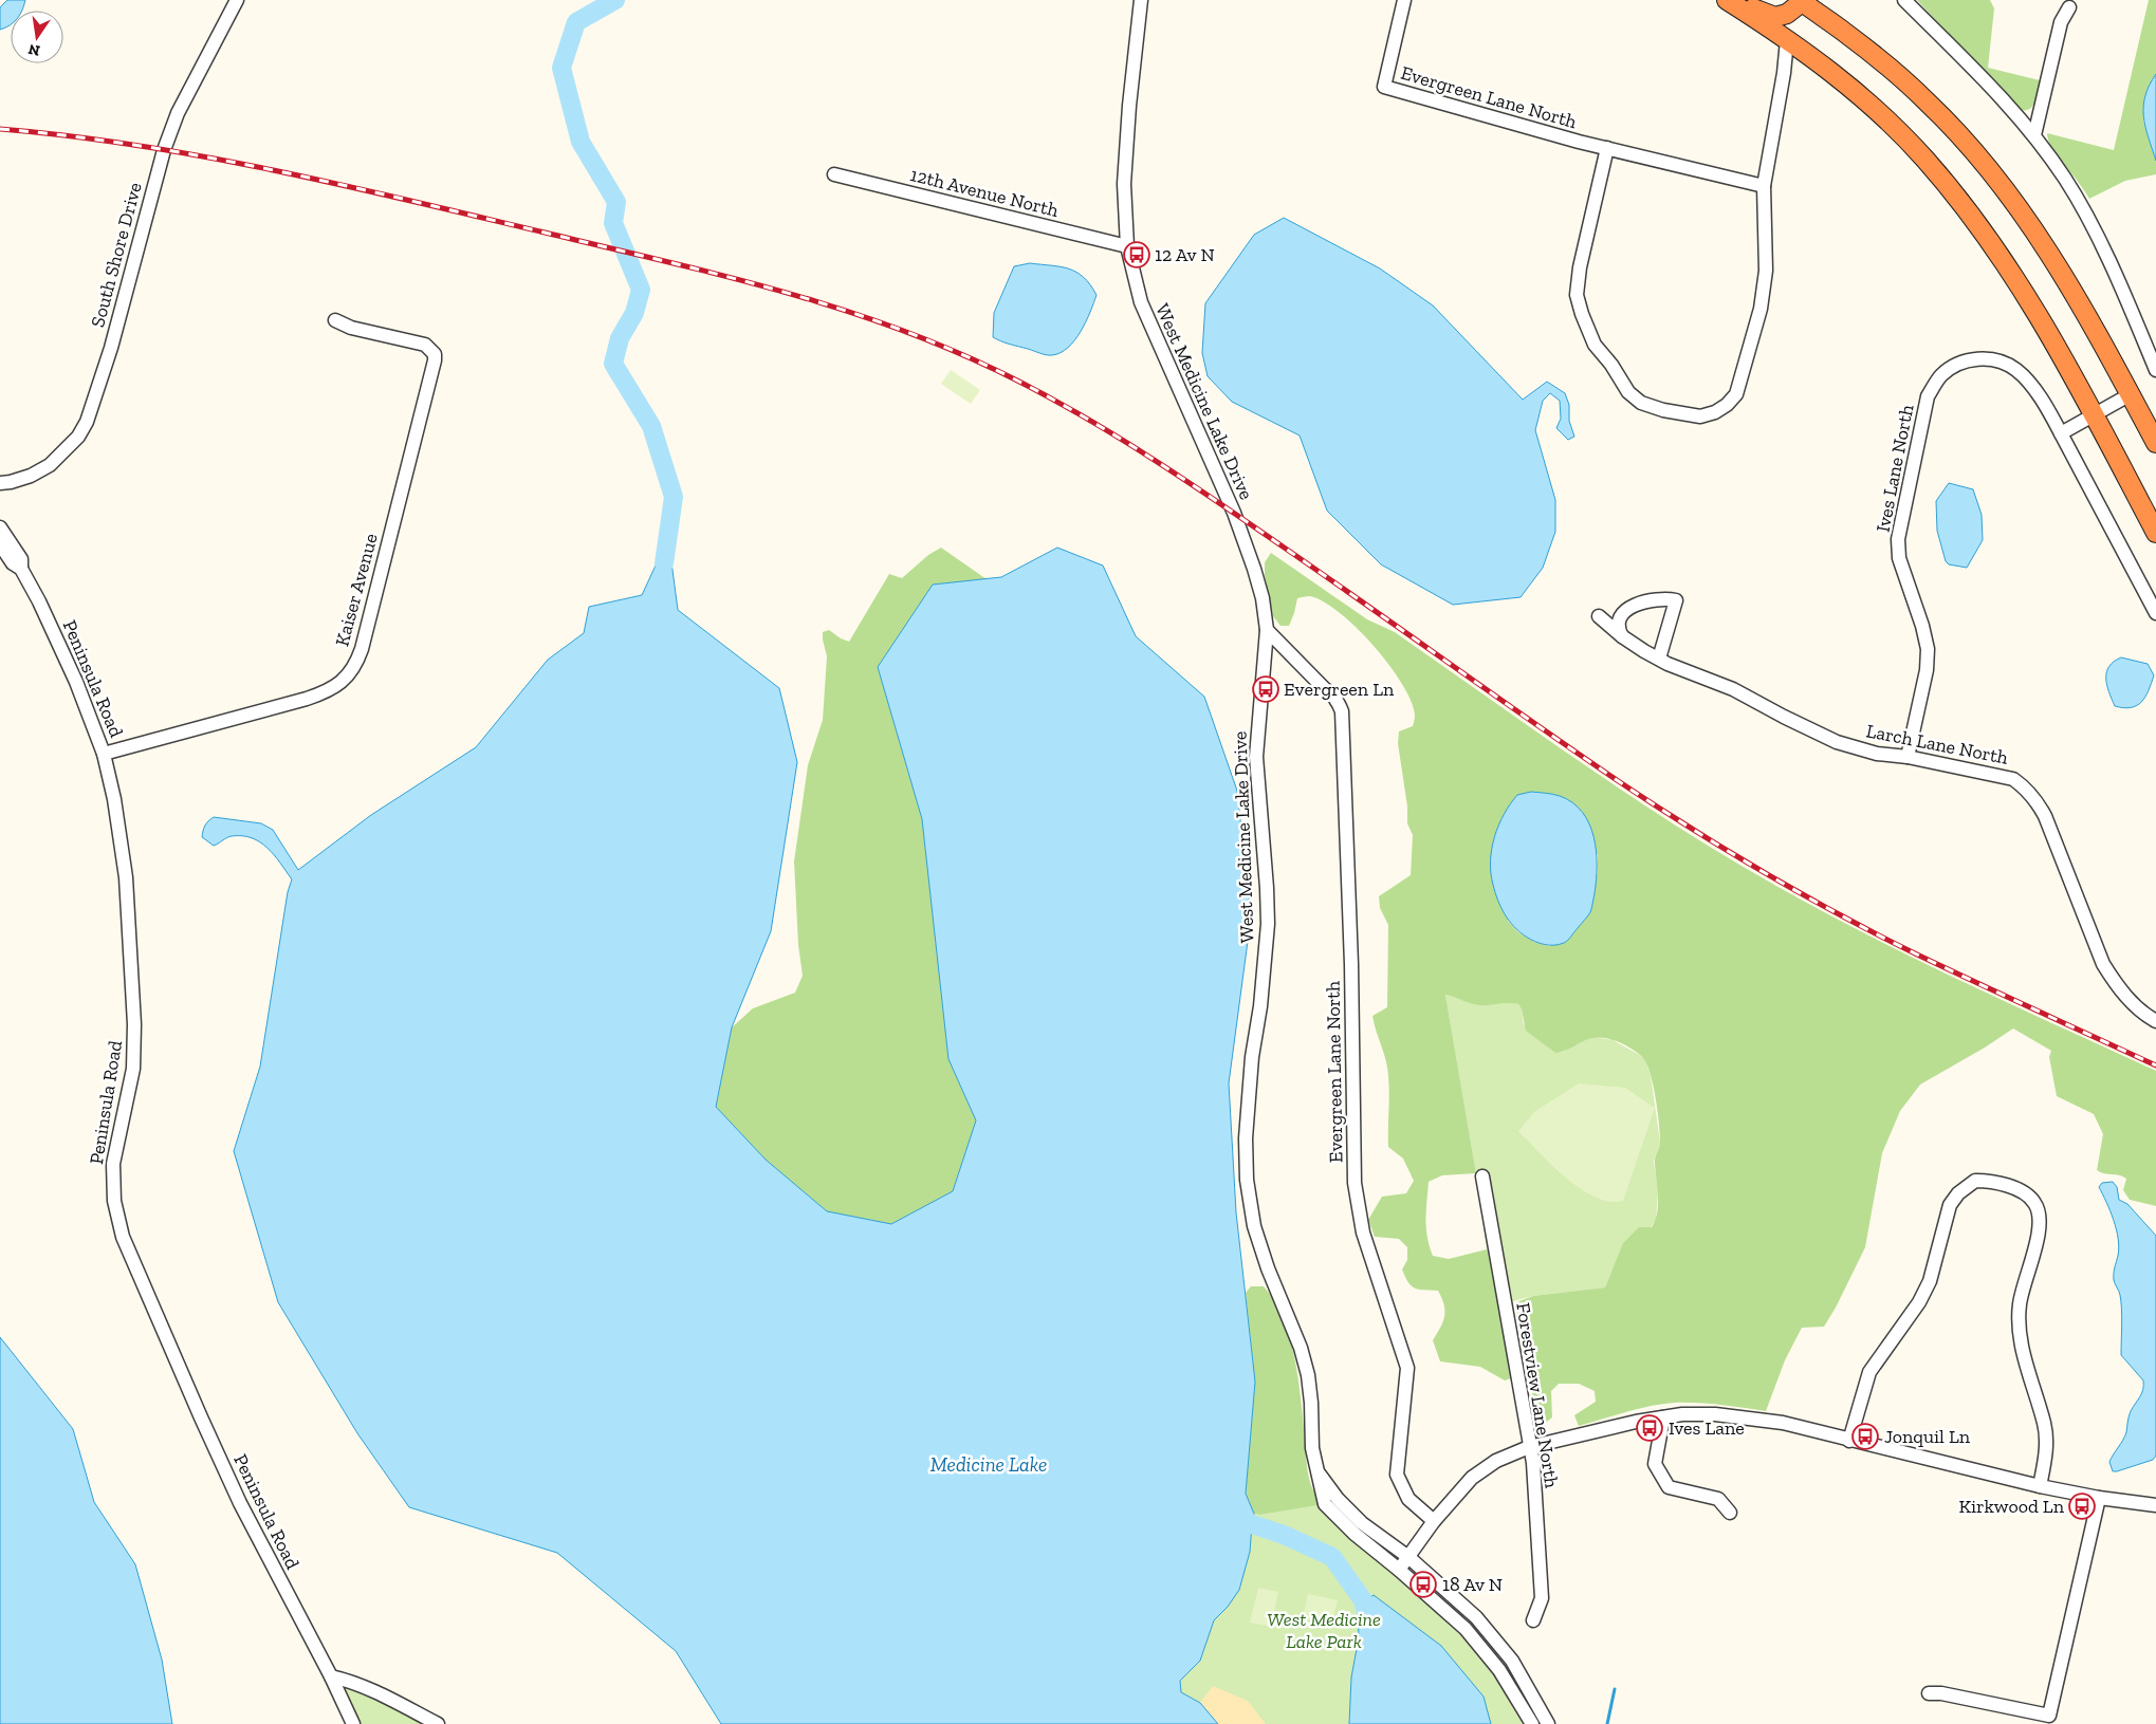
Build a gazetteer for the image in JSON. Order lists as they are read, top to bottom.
{
  "streets": {
    "street": [
      "Evergreen Lane North",
      "12th Avenue North",
      "South Shore Drive",
      "West Medicine Lake Drive",
      "Ives Lane North",
      "Kaiser Avenue",
      "Peninsula Road",
      "Larch Lane North",
      "Forestview Lane North"
    ]
  },
  "crossings": [
    ["Evergreen Lane North", "West Medicine Lake Drive"],
    ["12th Avenue North", "West Medicine Lake Drive"],
    ["Ives Lane North", "Larch Lane North"],
    ["Kaiser Avenue", "Peninsula Road"]
  ],
  "water": ["Medicine Lake"],
  "parks": ["West Medicine Lake Park"],
  "places": {
    "bus stop": [
      "12 Av N",
      "Evergreen Ln",
      "Ives Lane",
      "Jonquil Ln",
      "Kirkwood Ln",
      "18 Av N"
    ]
  },
  "north": "bottom"
}
